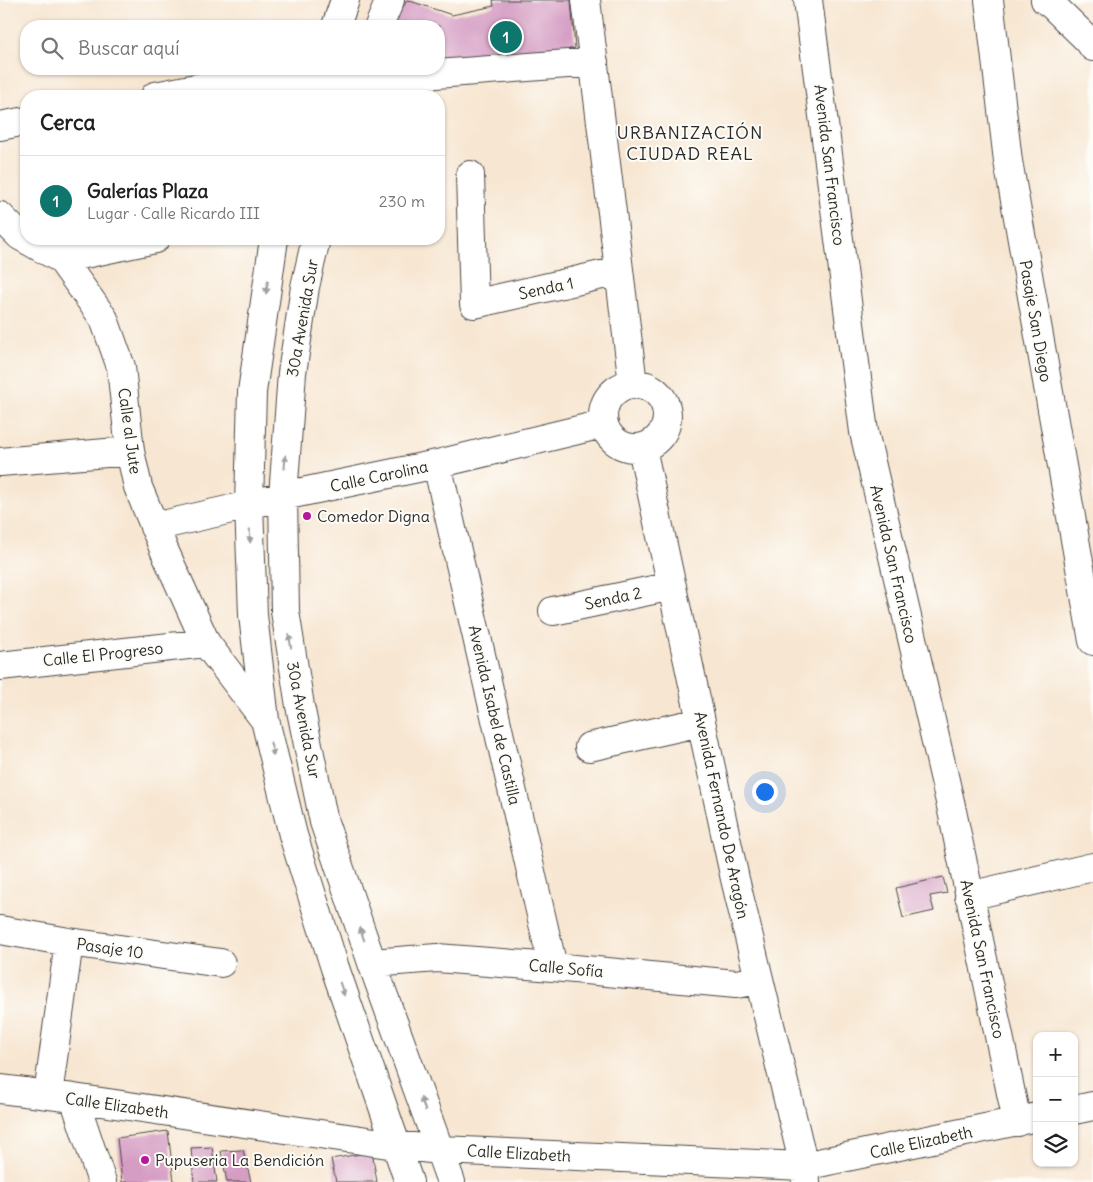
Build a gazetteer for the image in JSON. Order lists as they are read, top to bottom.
{
  "streets": {
    "street": [
      "Avenida San Francisco",
      "Senda 1",
      "30a Avenida Sur",
      "Pasaje San Diego",
      "Calle al Jute",
      "Calle Carolina",
      "Senda 2",
      "Calle El Progreso",
      "Avenida Isabel de Castilla",
      "Avenida Fernando De Aragón",
      "Pasaje 10",
      "Calle Sofía",
      "Calle Elizabeth"
    ]
  },
  "crossings": [
    ["Avenida San Francisco", "Calle Elizabeth"],
    ["30a Avenida Sur", "Calle Carolina"],
    ["30a Avenida Sur", "Calle Sofía"],
    ["30a Avenida Sur", "Calle Elizabeth"],
    ["Calle al Jute", "Calle Carolina"],
    ["Calle al Jute", "Calle El Progreso"],
    ["Calle Carolina", "Avenida Isabel de Castilla"],
    ["Calle Carolina", "Avenida Fernando De Aragón"],
    ["Senda 2", "Avenida Fernando De Aragón"],
    ["Avenida Isabel de Castilla", "Calle Sofía"],
    ["Avenida Fernando De Aragón", "Calle Sofía"],
    ["Avenida Fernando De Aragón", "Calle Elizabeth"]
  ],
  "districts": ["URBANIZACIÓN CIUDAD REAL"],
  "places": ["Comedor Digna", "Pupuseria La Bendición"],
  "page": {
    "pins": "1",
    "search": "Buscar aquí",
    "heading": "Cerca",
    "list": [
      {
        "mark": "1",
        "name": "Galerías Plaza",
        "note": "Lugar · Calle Ricardo III",
        "value": "230 m"
      }
    ],
    "map_buttons": ["+", "−"]
  }
}
